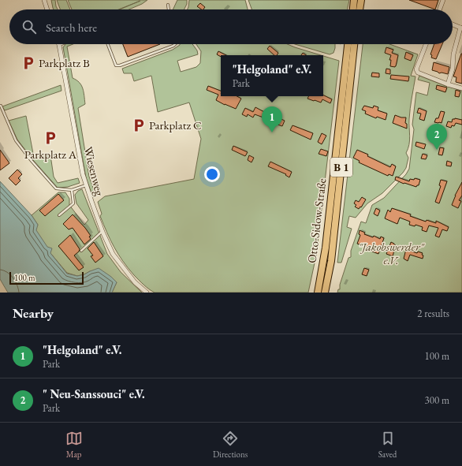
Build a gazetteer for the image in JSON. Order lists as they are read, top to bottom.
{
  "streets": {
    "main road": ["B 1", "Otto-Sidow-Straße"],
    "street": ["Wiesenweg"]
  },
  "parks": ["\"Jakobswerder\" e.V."],
  "places": {
    "parking": ["Parkplatz B", "Parkplatz C", "Parkplatz A"]
  },
  "scale_bar": "100 m",
  "page": {
    "search": "Search here",
    "popup": ["\"Helgoland\" e.V.", "Park"],
    "pins": ["1", "2"],
    "scale": "100 m",
    "heading": ["Nearby", "2 results"],
    "list": [
      {
        "mark": "1",
        "name": "\"Helgoland\" e.V.",
        "note": "Park",
        "value": "100 m"
      },
      {
        "mark": "2",
        "name": "\" Neu-Sanssouci\" e.V.",
        "note": "Park",
        "value": "300 m"
      }
    ],
    "nav": ["Map", "Directions", "Saved"]
  }
}
